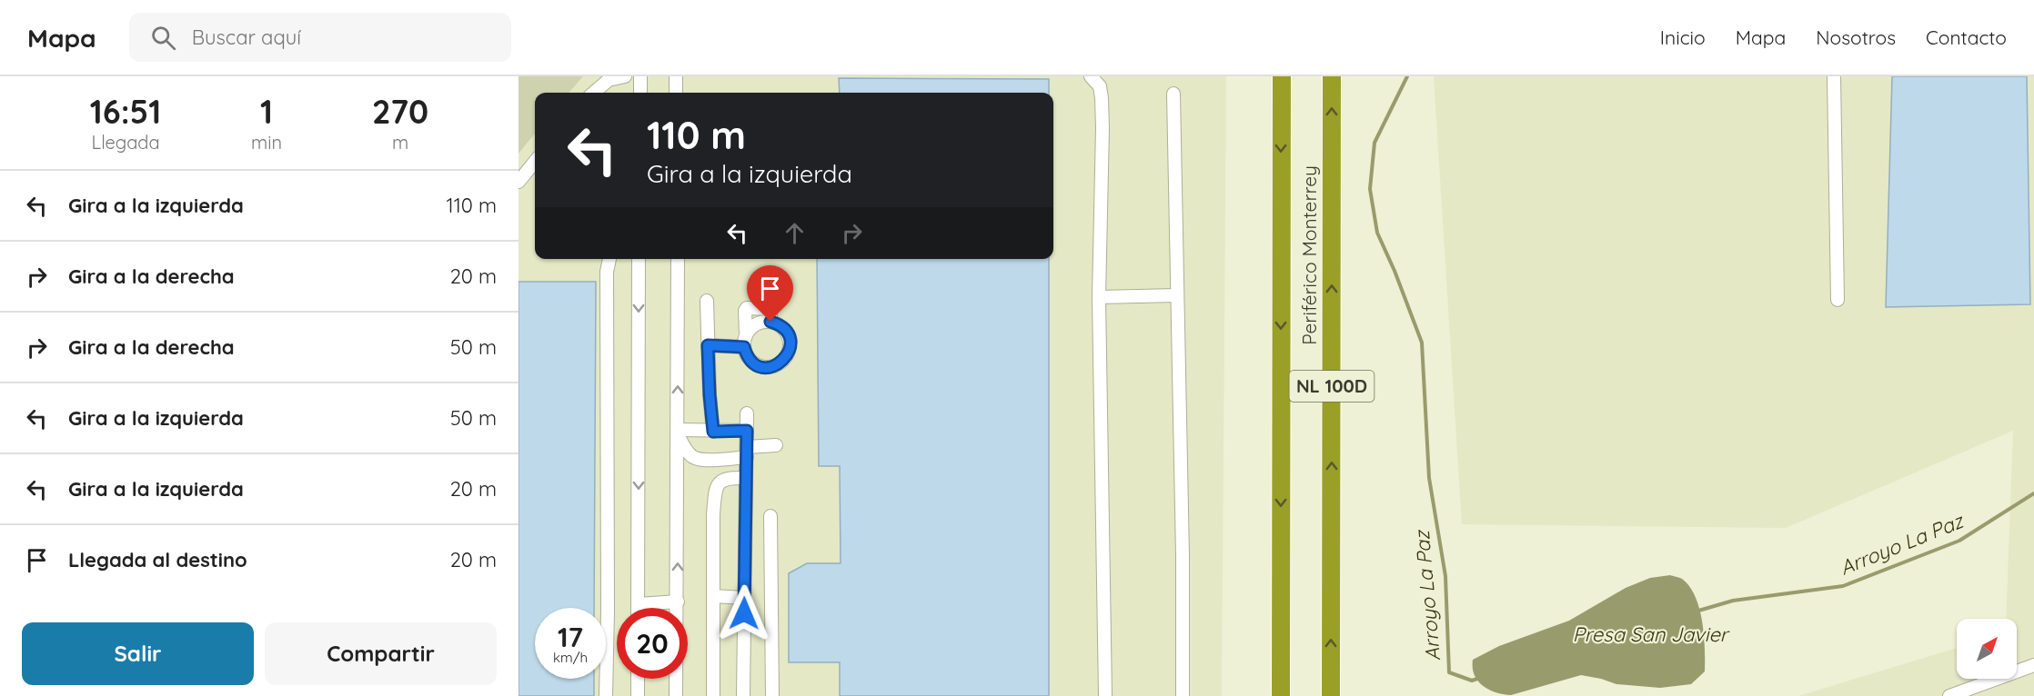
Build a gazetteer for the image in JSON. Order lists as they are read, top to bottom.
{
  "streets": {
    "highway": ["Periférico Monterrey", "NL 100D"]
  },
  "water": ["Arroyo La Paz", "Presa San Javier"],
  "north": "top right",
  "page": {
    "header": "Mapa",
    "search": "Buscar aquí",
    "nav": [
      "Inicio",
      "Mapa",
      "Nosotros",
      "Contacto"
    ],
    "eta": [
      "16:51",
      "Llegada",
      "1",
      "min",
      "270",
      "m"
    ],
    "turn": ["110 m", "Gira a la izquierda"],
    "list": [
      {
        "name": "Gira a la izquierda",
        "value": "110 m"
      },
      {
        "name": "Gira a la derecha",
        "value": "20 m"
      },
      {
        "name": "Gira a la derecha",
        "value": "50 m"
      },
      {
        "name": "Gira a la izquierda",
        "value": "50 m"
      },
      {
        "name": "Gira a la izquierda",
        "value": "20 m"
      },
      {
        "name": "Llegada al destino",
        "value": "20 m"
      }
    ],
    "speed": "17 km/h",
    "limit": "20",
    "buttons": ["Salir", "Compartir"]
  }
}
